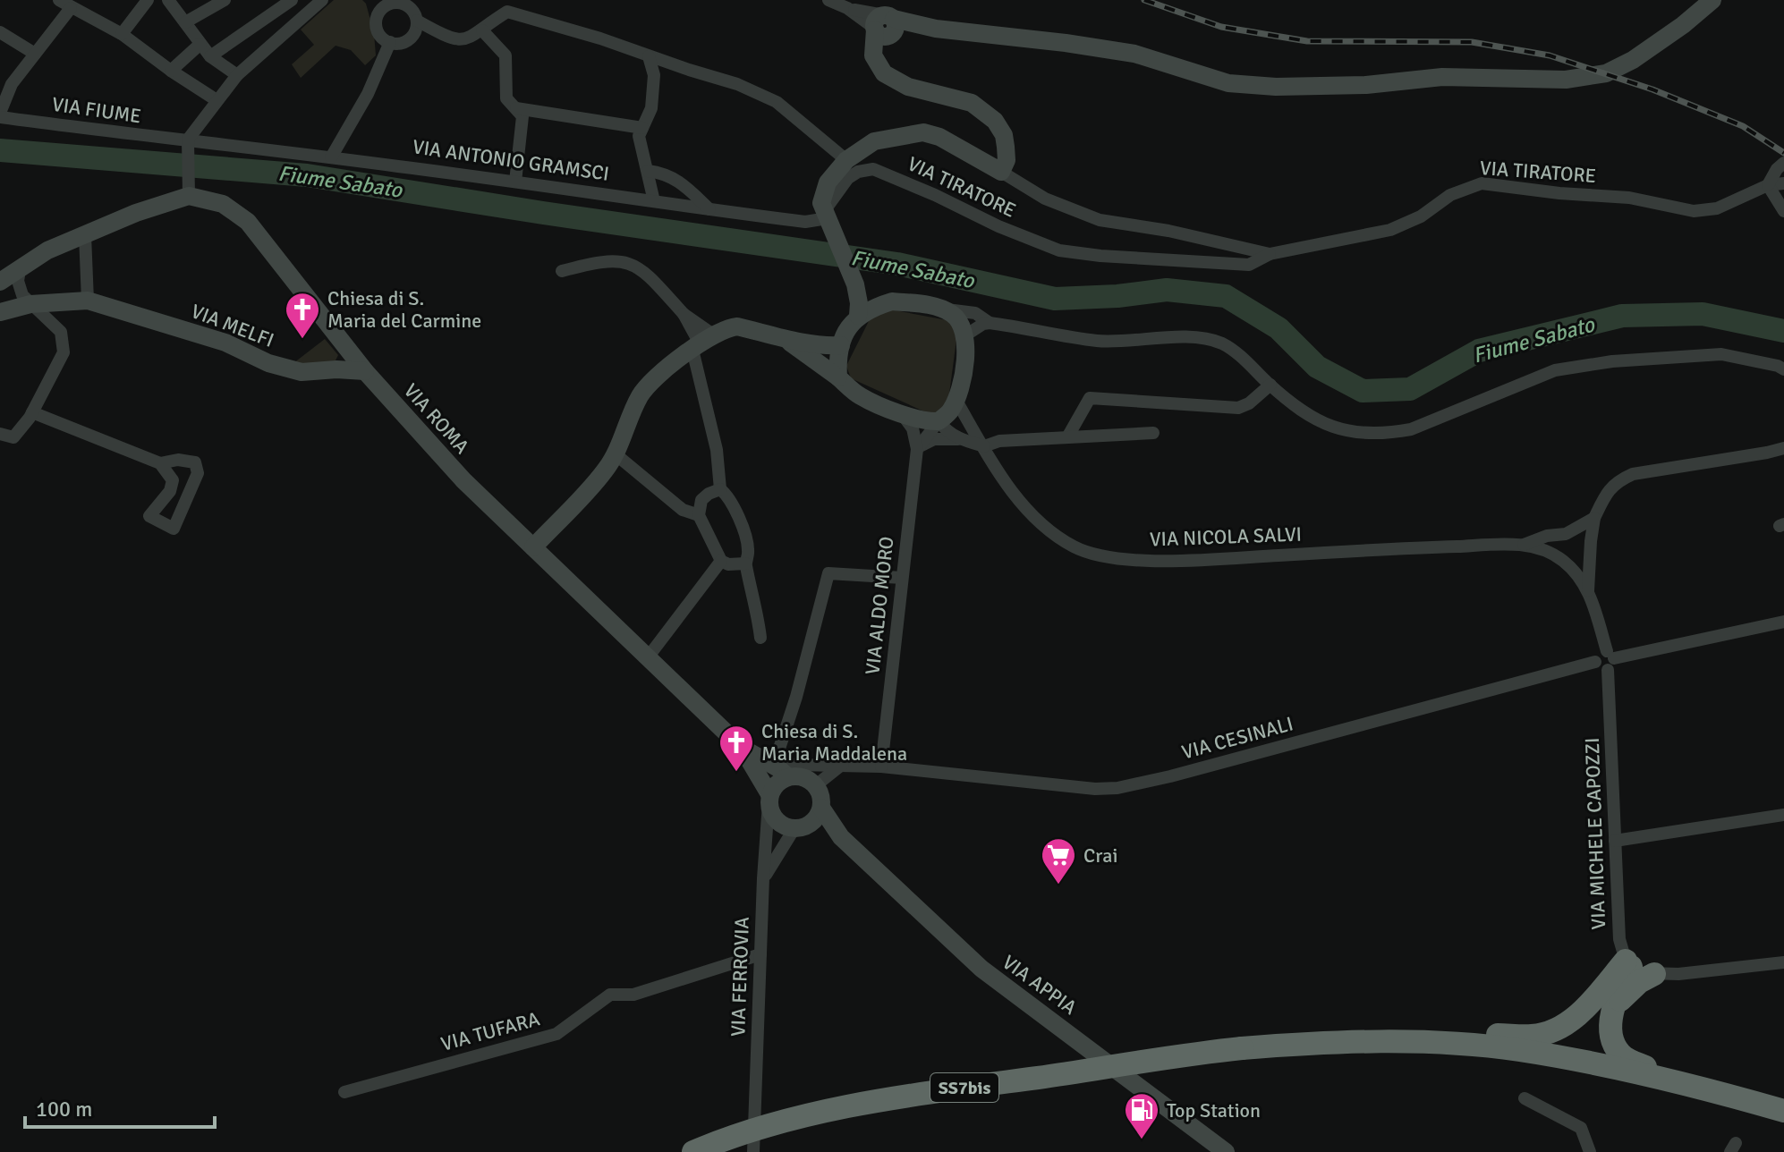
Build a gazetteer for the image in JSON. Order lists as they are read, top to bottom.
{
  "streets": {
    "highway": ["SS7bis"],
    "street": [
      "VIA FIUME",
      "VIA ANTONIO GRAMSCI",
      "VIA TIRATORE",
      "VIA MELFI",
      "VIA ROMA",
      "VIA NICOLA SALVI",
      "VIA ALDO MORO",
      "VIA CESINALI",
      "VIA MICHELE CAPOZZI",
      "VIA FERROVIA",
      "VIA APPIA",
      "VIA TUFARA"
    ]
  },
  "crossings": [
    ["VIA FIUME", "VIA ANTONIO GRAMSCI"],
    ["VIA ANTONIO GRAMSCI", "VIA TIRATORE"],
    ["VIA MELFI", "VIA ROMA"],
    ["VIA ROMA", "VIA CESINALI"],
    ["VIA ROMA", "VIA FERROVIA"],
    ["VIA ROMA", "VIA APPIA"],
    ["VIA ALDO MORO", "VIA CESINALI"],
    ["VIA CESINALI", "VIA MICHELE CAPOZZI"],
    ["VIA CESINALI", "VIA FERROVIA"],
    ["VIA CESINALI", "VIA APPIA"],
    ["VIA FERROVIA", "VIA APPIA"],
    ["VIA FERROVIA", "VIA TUFARA"]
  ],
  "water": ["Fiume Sabato"],
  "places": {
    "church": ["Chiesa di S. Maria del Carmine", "Chiesa di S. Maria Maddalena"],
    "supermarket": ["Crai"],
    "fuel station": ["Top Station"]
  },
  "scale_bar": "100 m"
}
